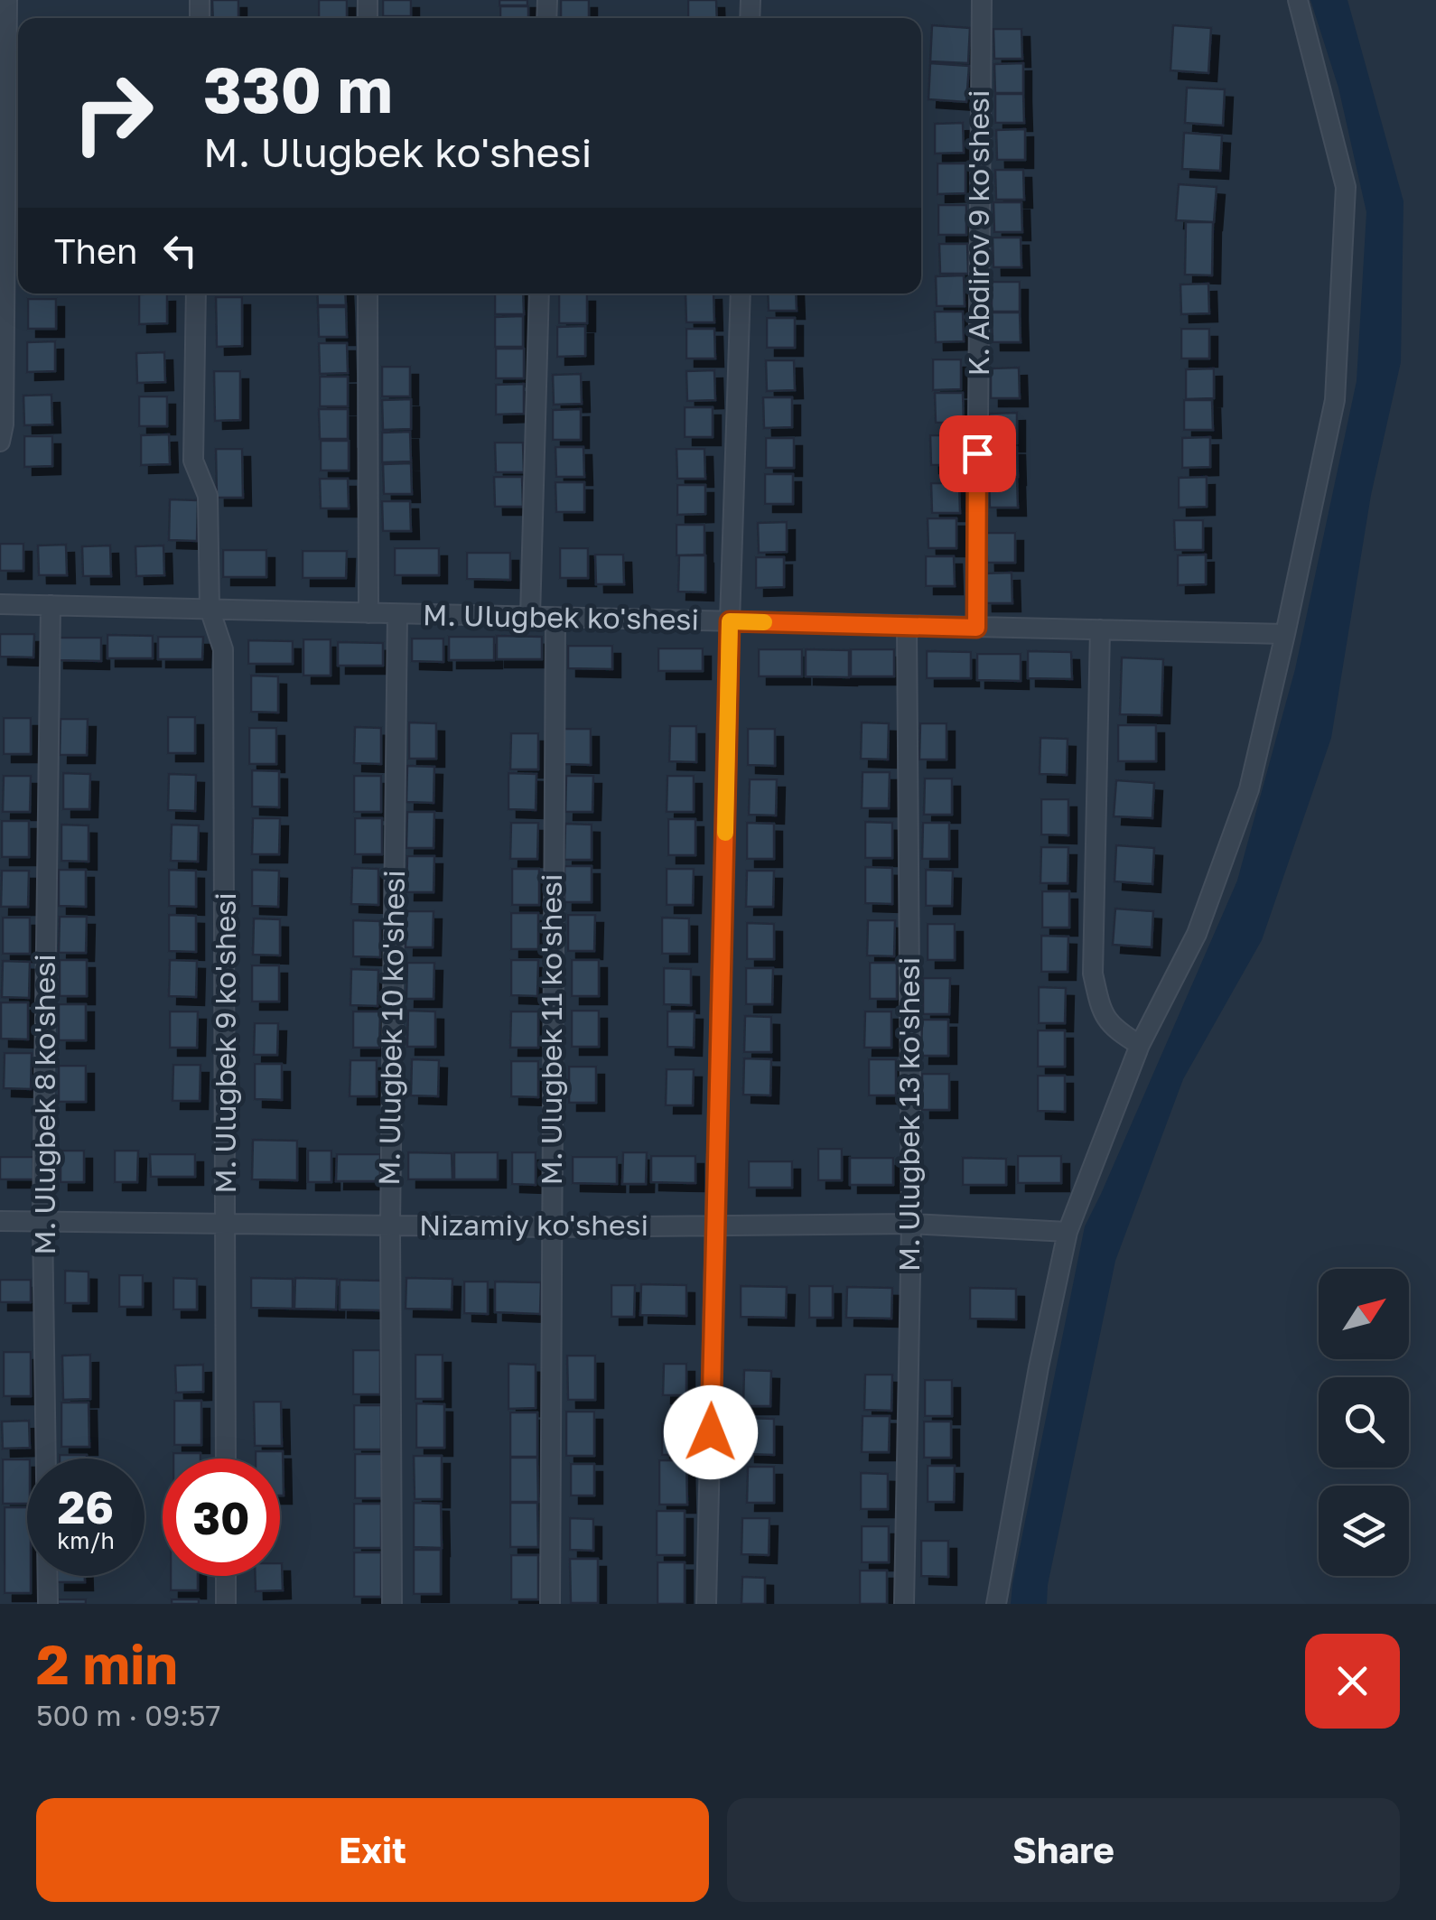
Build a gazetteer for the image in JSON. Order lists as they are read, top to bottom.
{
  "streets": {
    "street": [
      "K. Abdirov 9 ko'shesi",
      "M. Ulugbek ko'shesi",
      "M. Ulugbek 10 ko'shesi",
      "M. Ulugbek 11 ko'shesi",
      "M. Ulugbek 9 ko'shesi",
      "M. Ulugbek 8 ko'shesi",
      "M. Ulugbek 13 ko'shesi",
      "Nizamiy ko'shesi"
    ]
  },
  "crossings": [
    ["K. Abdirov 9 ko'shesi", "M. Ulugbek ko'shesi"],
    ["M. Ulugbek ko'shesi", "M. Ulugbek 10 ko'shesi"],
    ["M. Ulugbek ko'shesi", "M. Ulugbek 11 ko'shesi"],
    ["M. Ulugbek ko'shesi", "M. Ulugbek 9 ko'shesi"],
    ["M. Ulugbek ko'shesi", "M. Ulugbek 8 ko'shesi"],
    ["M. Ulugbek ko'shesi", "M. Ulugbek 13 ko'shesi"],
    ["M. Ulugbek 10 ko'shesi", "Nizamiy ko'shesi"],
    ["M. Ulugbek 11 ko'shesi", "Nizamiy ko'shesi"],
    ["M. Ulugbek 9 ko'shesi", "Nizamiy ko'shesi"],
    ["M. Ulugbek 8 ko'shesi", "Nizamiy ko'shesi"],
    ["M. Ulugbek 13 ko'shesi", "Nizamiy ko'shesi"]
  ],
  "north": "top right",
  "page": {
    "turn": ["330 m", "M. Ulugbek ko'shesi"],
    "then": "Then",
    "speed": "26 km/h",
    "limit": "30",
    "heading": ["2 min", "500 m · 09:57"],
    "buttons": ["Exit", "Share"]
  }
}
